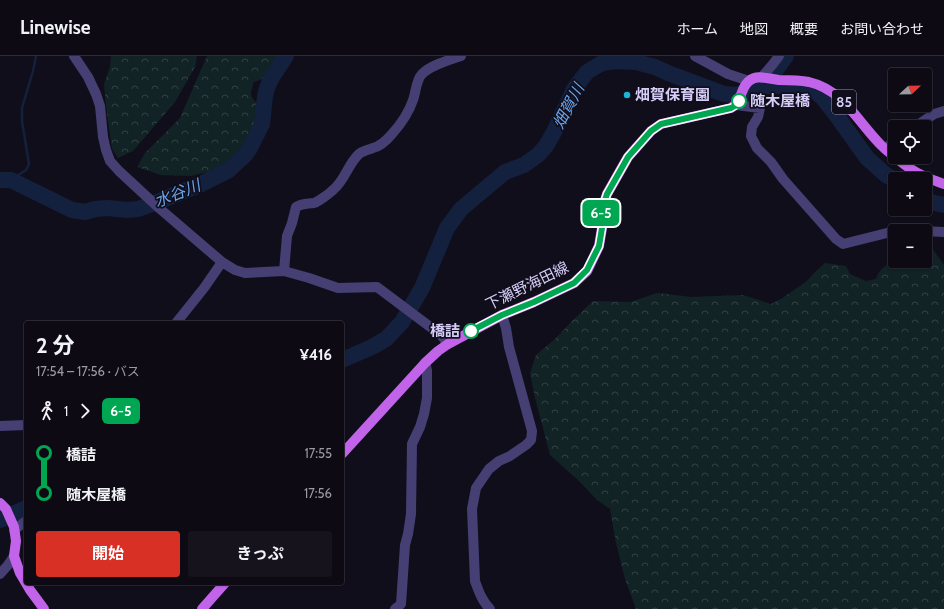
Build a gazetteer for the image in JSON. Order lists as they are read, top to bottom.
{
  "streets": {
    "main road": ["85", "下瀬野海田線"]
  },
  "water": ["畑賀川", "水谷川"],
  "places": ["畑賀保育園", "随木屋橋", "橋詰"],
  "lines": ["bus line 6-5"],
  "north": "right",
  "page": {
    "header": "Linewise",
    "nav": [
      "ホーム",
      "地図",
      "概要",
      "お問い合わせ"
    ],
    "on_map": "6-5",
    "map_buttons": ["+", "−"],
    "heading": ["2 分", "17:54 – 17:56 · バス", "¥416"],
    "legs": ["1", "6-5"],
    "list": [
      {
        "name": "橋詰",
        "value": "17:55"
      },
      {
        "name": "随木屋橋",
        "value": "17:56"
      }
    ],
    "buttons": ["開始", "きっぷ"]
  }
}
